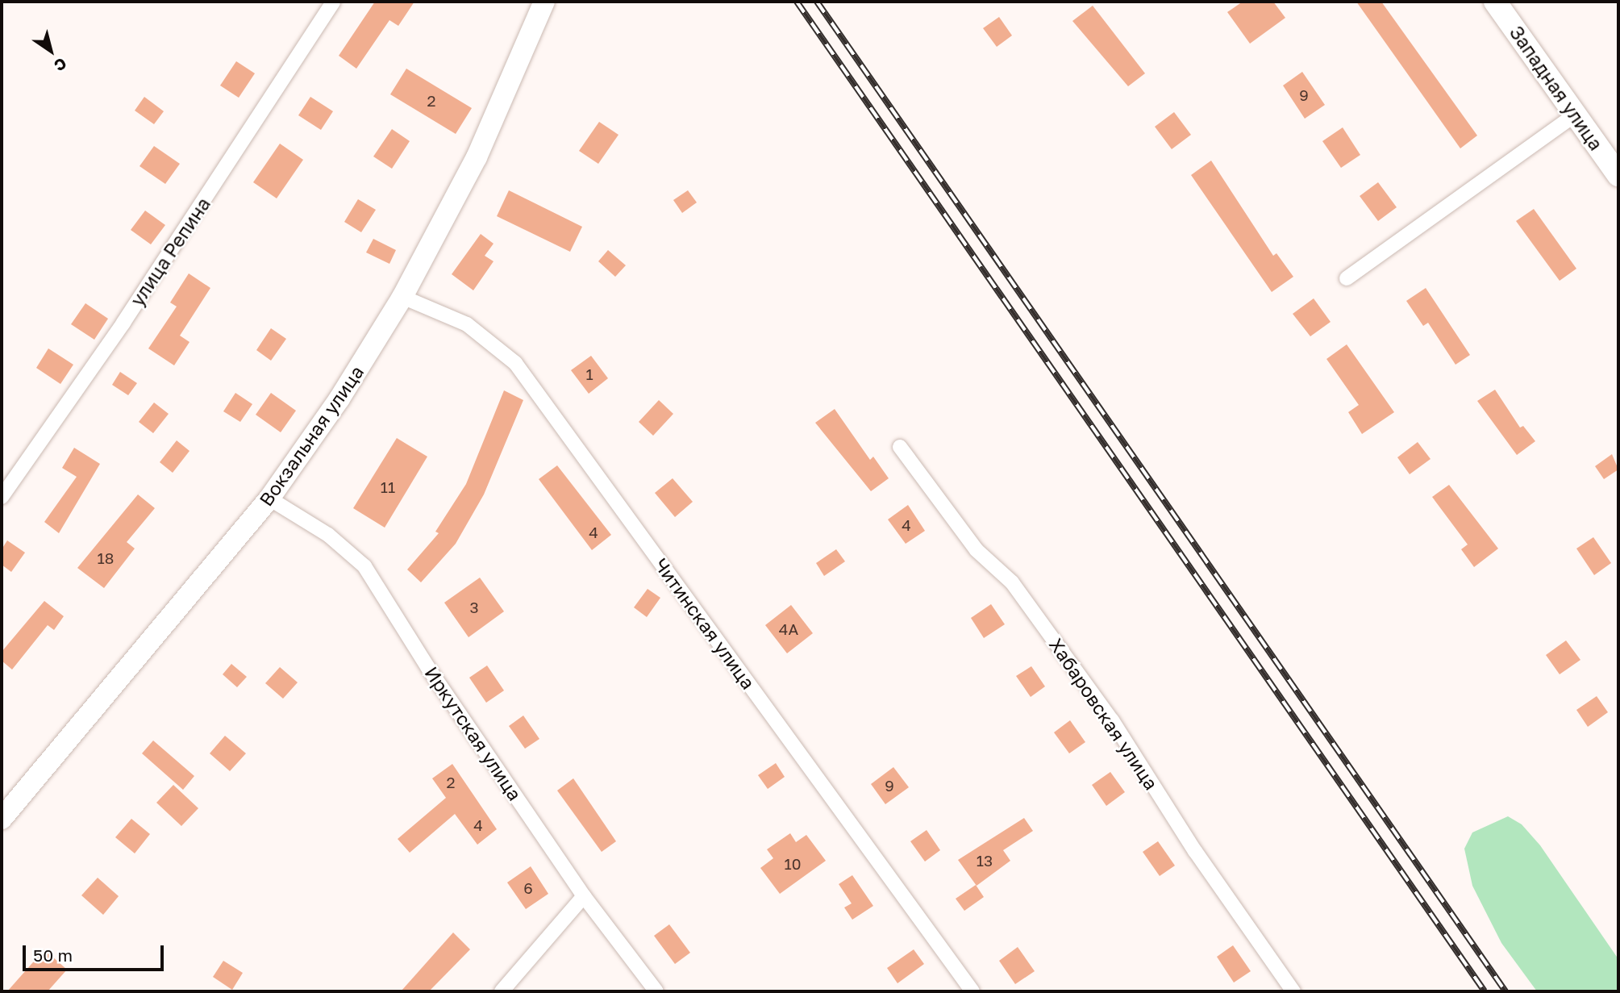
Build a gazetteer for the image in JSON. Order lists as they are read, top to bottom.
{
  "streets": {
    "main road": ["Западная улица", "Вокзальная улица"],
    "street": [
      "улица Репина",
      "Читинская улица",
      "Хабаровская улица",
      "Иркутская улица"
    ]
  },
  "crossings": [
    ["Вокзальная улица", "Читинская улица"],
    ["Вокзальная улица", "Иркутская улица"]
  ],
  "house_numbers": [
    "9",
    "2",
    "1",
    "11",
    "4",
    "4",
    "18",
    "3",
    "4А",
    "2",
    "9",
    "4",
    "13",
    "10",
    "6"
  ],
  "scale_bar": "50 m",
  "north": "bottom right"
}
